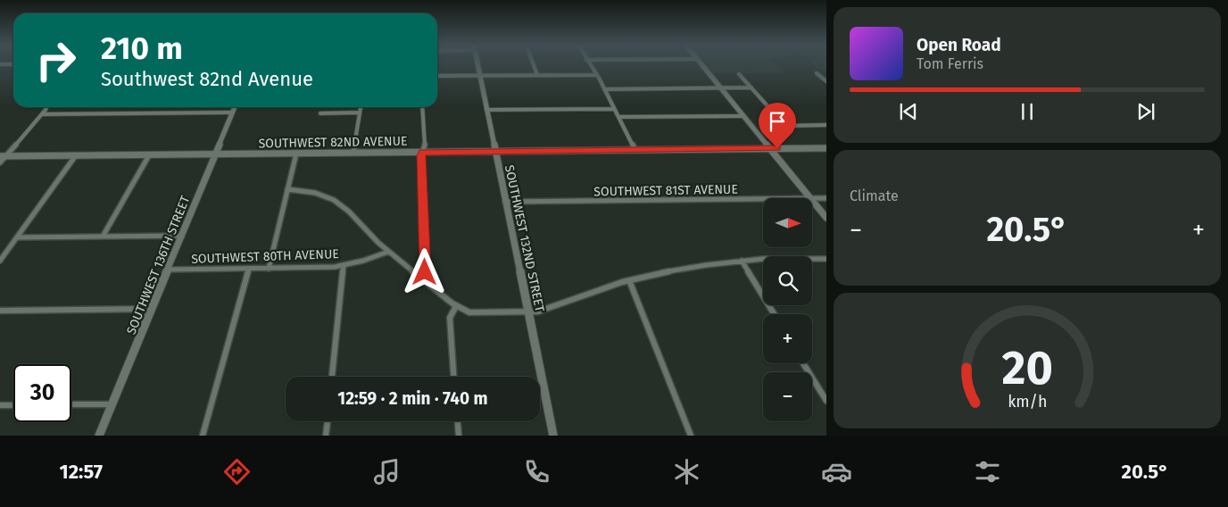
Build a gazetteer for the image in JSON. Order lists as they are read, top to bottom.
{
  "streets": {
    "street": [
      "SOUTHWEST 82ND AVENUE",
      "SOUTHWEST 81ST AVENUE",
      "SOUTHWEST 132ND STREET",
      "SOUTHWEST 80TH AVENUE",
      "SOUTHWEST 136TH STREET"
    ]
  },
  "crossings": [
    ["SOUTHWEST 82ND AVENUE", "SOUTHWEST 132ND STREET"],
    ["SOUTHWEST 82ND AVENUE", "SOUTHWEST 136TH STREET"],
    ["SOUTHWEST 81ST AVENUE", "SOUTHWEST 132ND STREET"],
    ["SOUTHWEST 80TH AVENUE", "SOUTHWEST 136TH STREET"]
  ],
  "north": "right",
  "page": {
    "turn": ["210 m", "Southwest 82nd Avenue"],
    "song": ["Open Road", "Tom Ferris"],
    "tile": "Climate",
    "map_buttons": ["+", "−"],
    "heat": ["−", "20.5°", "+"],
    "limit": "30",
    "trip": "12:59 · 2 min · 740 m",
    "tabs": ["12:57", "20.5°"],
    "gauge": ["20", "km/h"]
  }
}
